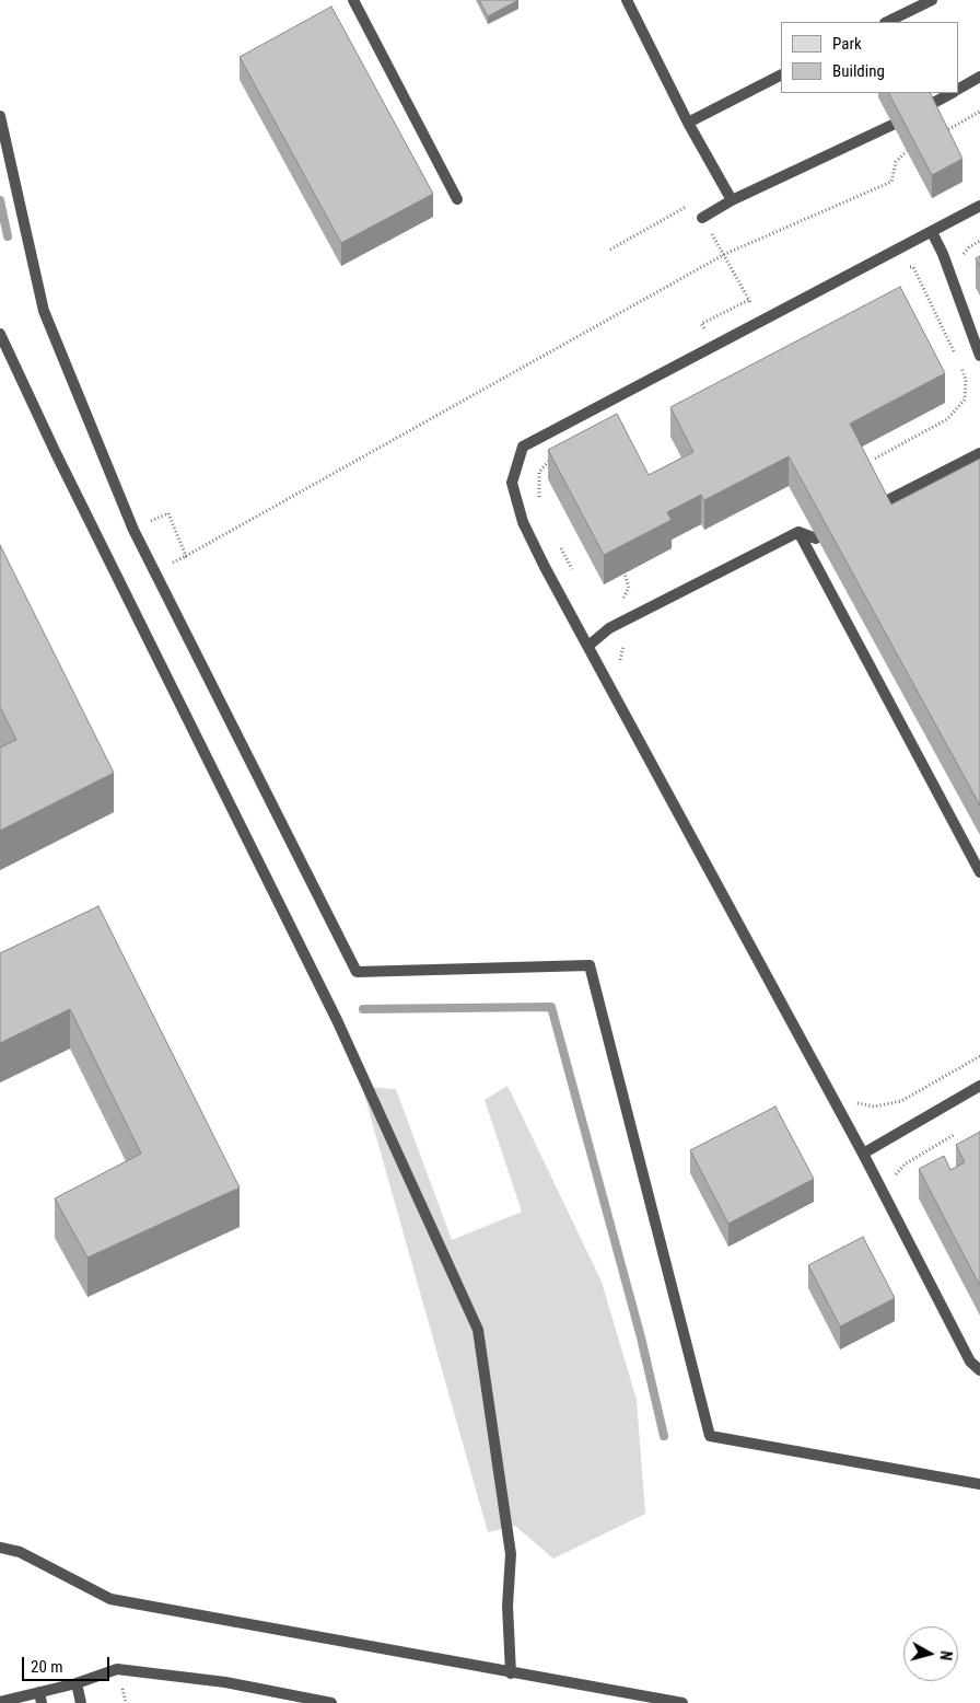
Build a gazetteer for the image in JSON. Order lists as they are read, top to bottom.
{
  "legend": ["Park", "Building"],
  "scale_bar": "20 m",
  "north": "right"
}
